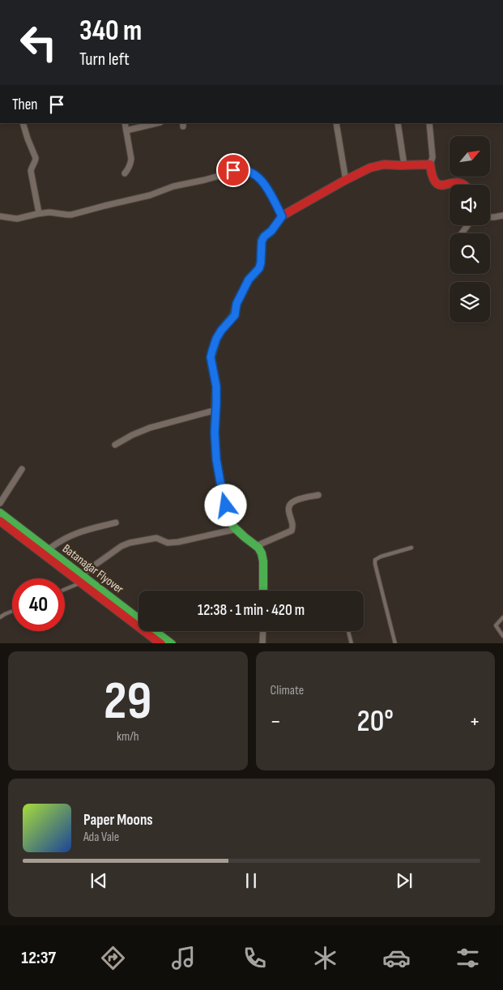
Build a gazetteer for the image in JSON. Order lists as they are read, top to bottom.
{
  "streets": {
    "street": ["Batanagar Flyover"]
  },
  "north": "top right",
  "page": {
    "turn": ["340 m", "Turn left"],
    "then": "Then",
    "limit": "40",
    "trip": "12:38 · 1 min · 420 m",
    "tile": [
      ["29", "km/h"],
      "Climate"
    ],
    "heat": ["−", "20°", "+"],
    "song": ["Paper Moons", "Ada Vale"],
    "tabs": "12:37"
  }
}
